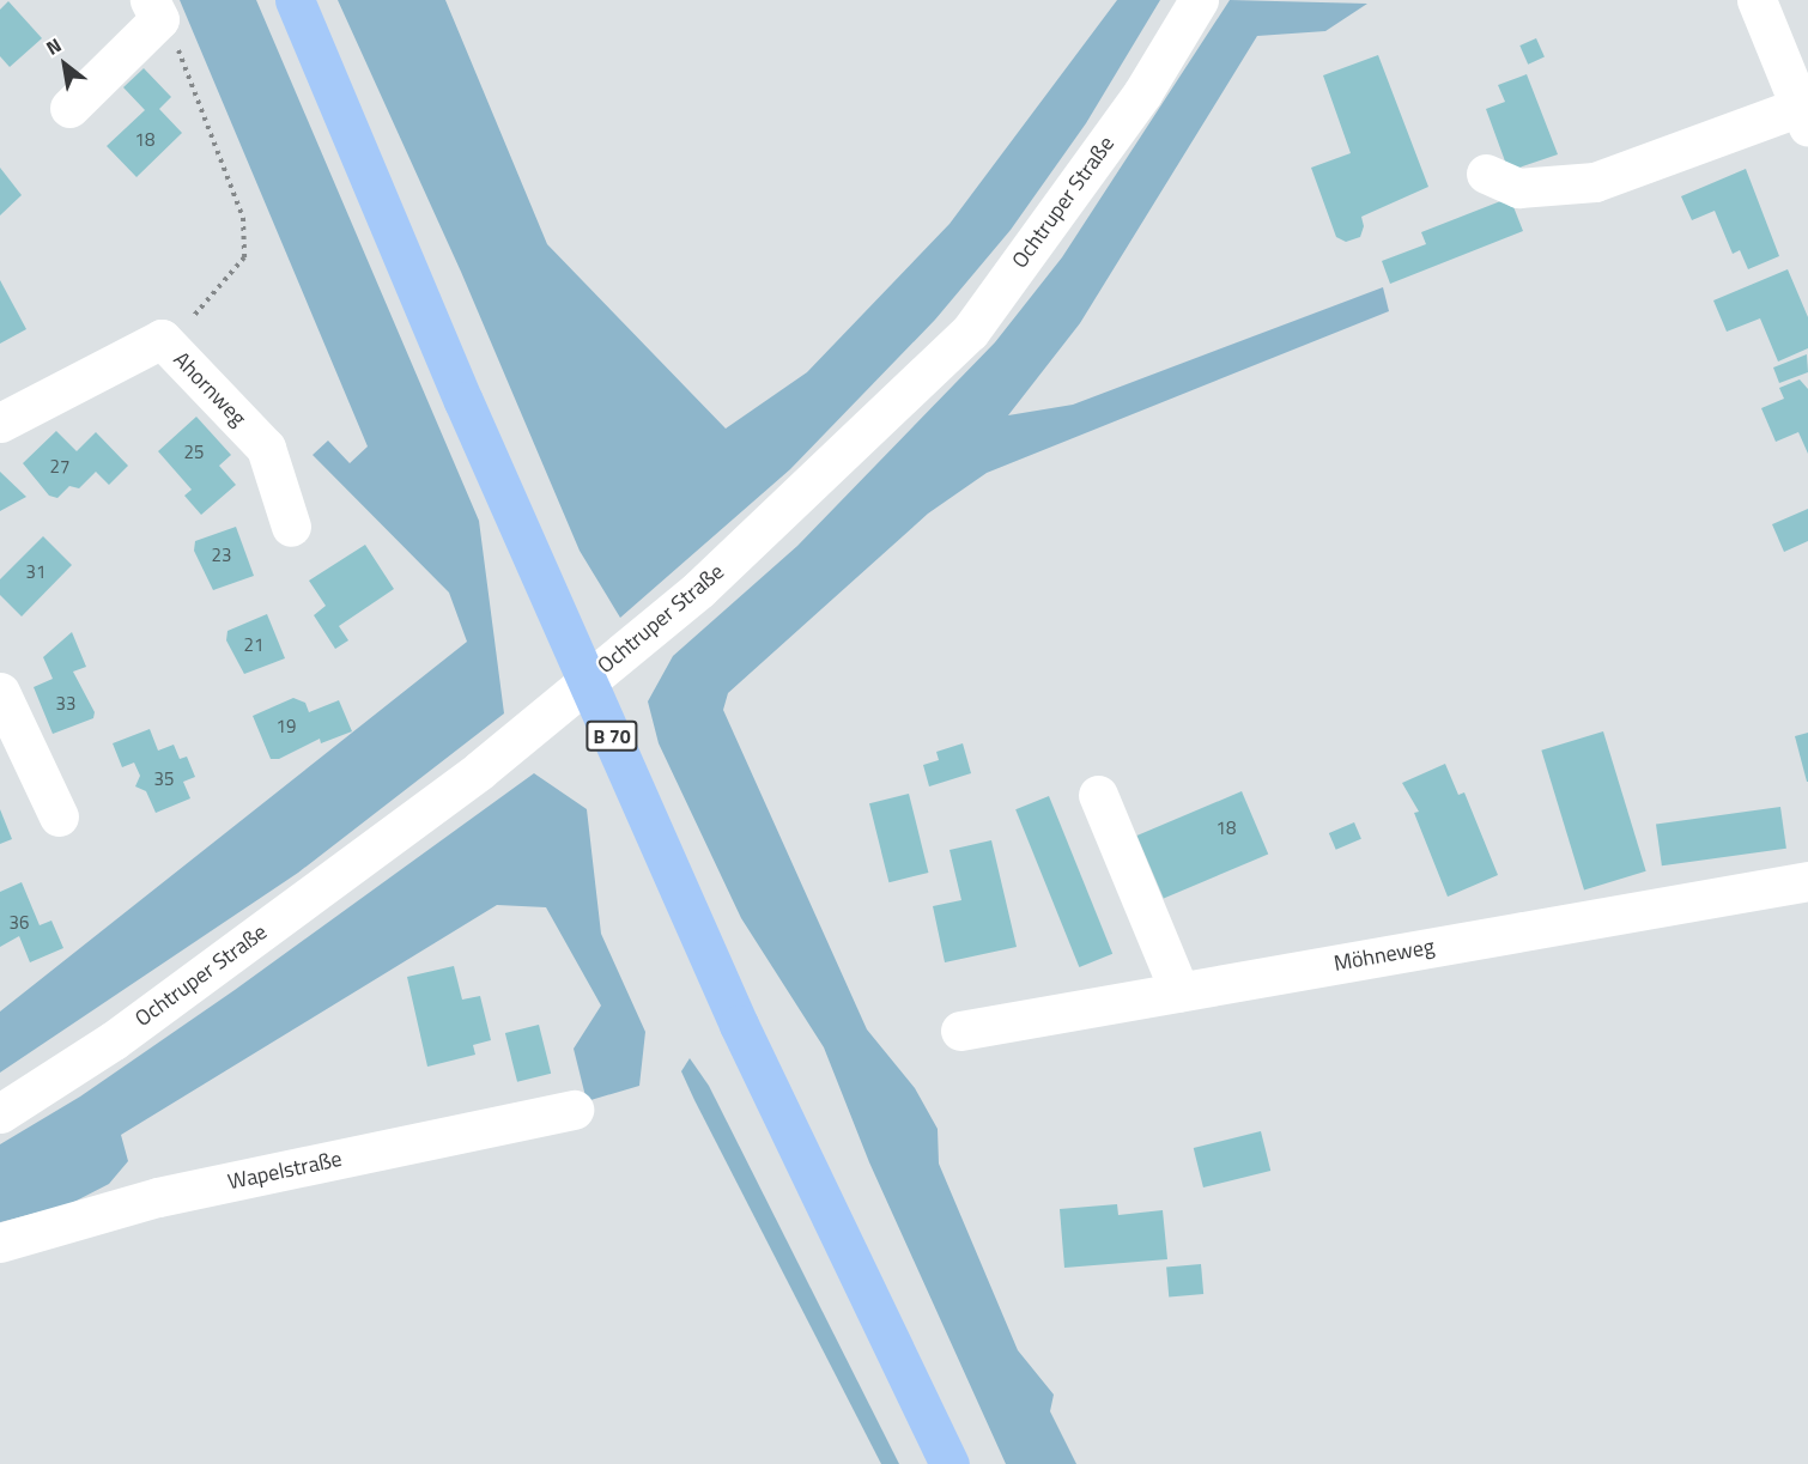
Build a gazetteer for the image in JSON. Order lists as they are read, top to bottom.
{
  "streets": {
    "highway": ["B 70"],
    "street": [
      "Ochtruper Straße",
      "Ahornweg",
      "Möhneweg",
      "Wapelstraße"
    ]
  },
  "house_numbers": [
    "18",
    "25",
    "27",
    "23",
    "31",
    "21",
    "33",
    "19",
    "35",
    "18",
    "36"
  ],
  "north": "top left"
}
